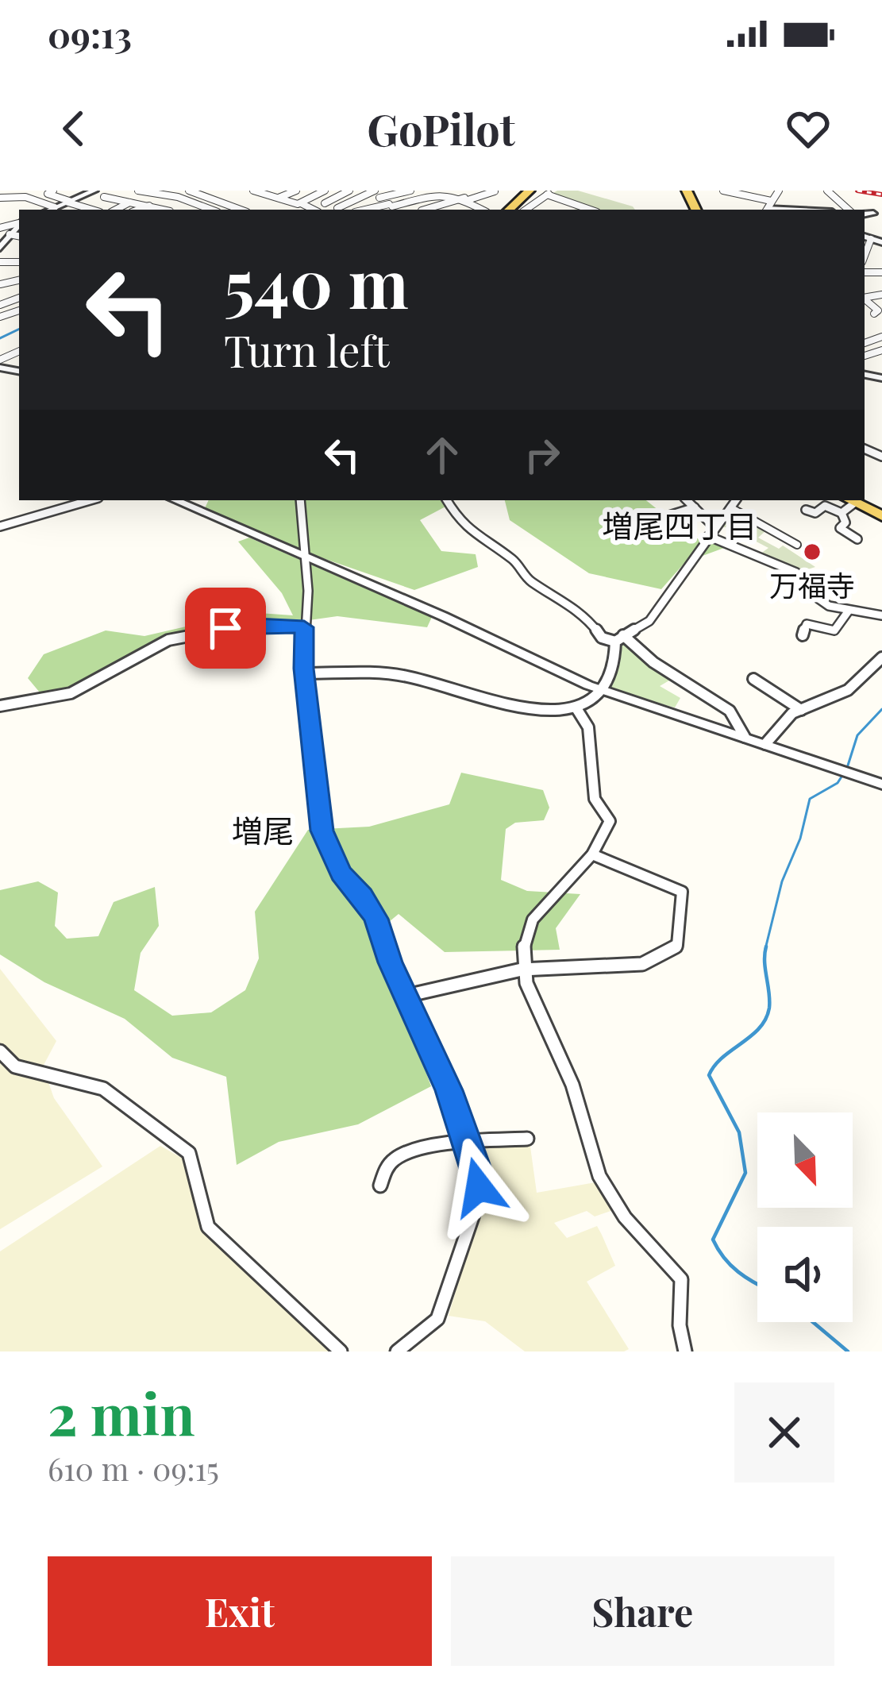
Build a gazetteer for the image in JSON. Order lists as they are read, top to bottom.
{
  "districts": ["増尾四丁目", "増尾"],
  "places": ["万福寺"],
  "north": "bottom right",
  "page": {
    "status": "09:13",
    "header": "GoPilot",
    "turn": ["540 m", "Turn left"],
    "heading": ["2 min", "610 m · 09:15"],
    "buttons": ["Exit", "Share"]
  }
}
